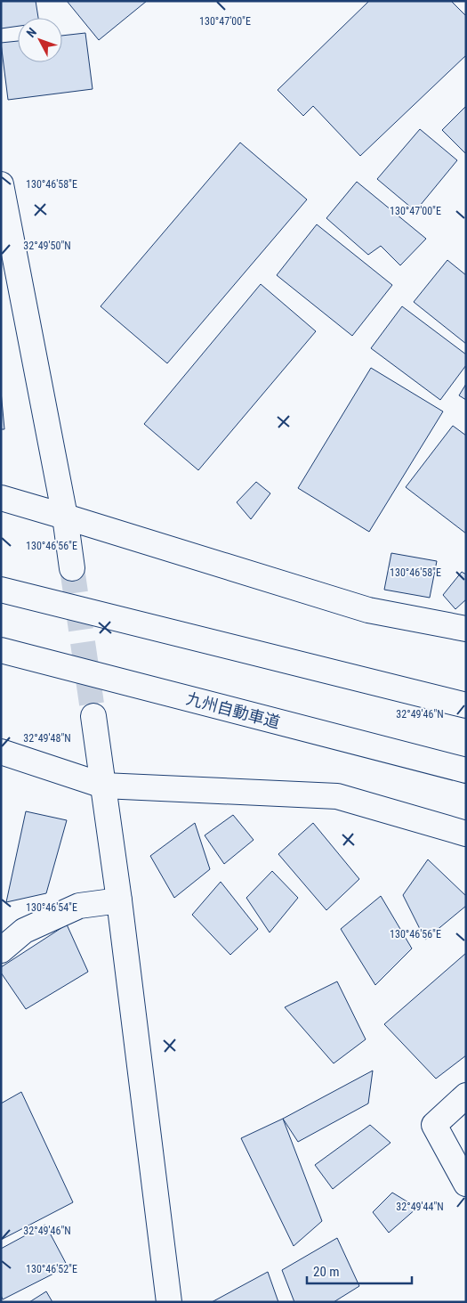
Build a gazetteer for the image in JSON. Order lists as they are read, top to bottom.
{
  "streets": {
    "main road": ["九州自動車道"]
  },
  "scale_bar": "20 m",
  "north": "top left",
  "coordinates": [
    "130°47'00\"E",
    "130°46'58\"E",
    "32°49'50\"N",
    "130°46'56\"E",
    "32°49'46\"N",
    "32°49'48\"N",
    "130°46'54\"E",
    "32°49'44\"N",
    "130°46'52\"E"
  ]
}
